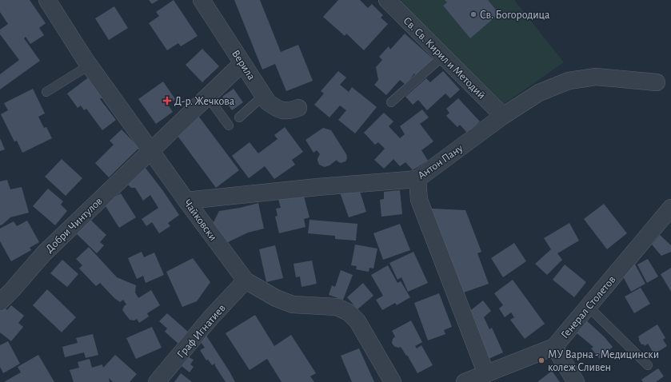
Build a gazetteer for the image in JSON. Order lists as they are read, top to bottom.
{
  "streets": {
    "street": [
      "Св. Св. Кирил и Методий",
      "Верила",
      "Антон Пану",
      "Чайковски",
      "Добри Чинтулов",
      "Генерал Столетов",
      "Граф Игнатиев"
    ]
  },
  "crossings": [
    ["Св. Св. Кирил и Методий", "Антон Пану"],
    ["Верила", "Добри Чинтулов"],
    ["Антон Пану", "Чайковски"],
    ["Чайковски", "Добри Чинтулов"],
    ["Чайковски", "Граф Игнатиев"]
  ],
  "places": {
    "other": ["Св. Богородица", "МУ Варна - Медицински колеж Сливен"],
    "health": ["Д-р. Жечкова"]
  }
}
